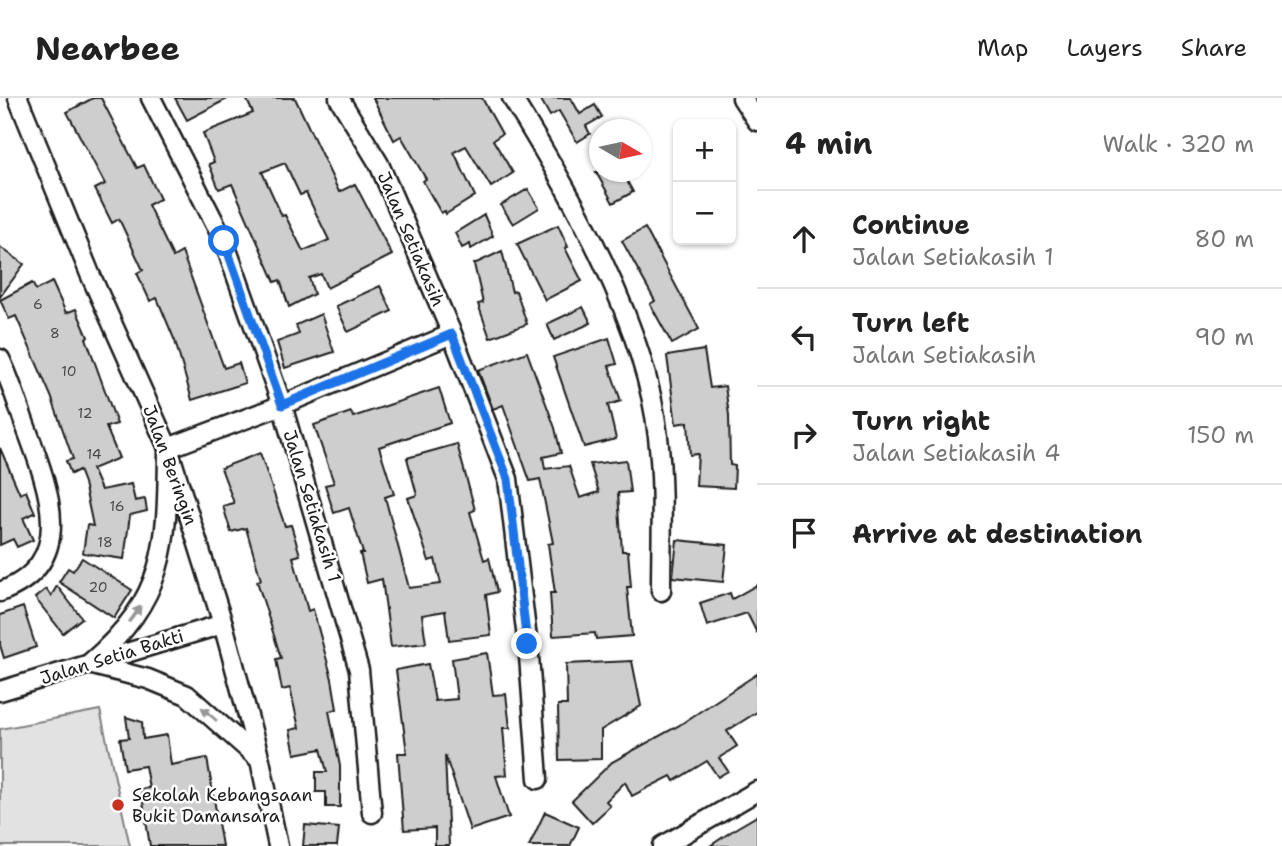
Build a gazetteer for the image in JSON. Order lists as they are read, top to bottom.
{
  "streets": {
    "street": [
      "Jalan Setiakasih",
      "Jalan Beringin",
      "Jalan Setiakasih 1",
      "Jalan Setia Bakti"
    ]
  },
  "crossings": [
    ["Jalan Beringin", "Jalan Setia Bakti"]
  ],
  "places": ["Sekolah Kebangsaan Bukit Damansara"],
  "house_numbers": [
    "6",
    "8",
    "10",
    "12",
    "14",
    "16",
    "18",
    "20"
  ],
  "north": "right",
  "page": {
    "header": "Nearbee",
    "nav": ["Map", "Layers", "Share"],
    "heading": ["4 min", "Walk · 320 m"],
    "map_buttons": ["+", "−"],
    "list": [
      ["Continue", "Jalan Setiakasih 1", "80 m"],
      ["Turn left", "Jalan Setiakasih", "90 m"],
      ["Turn right", "Jalan Setiakasih 4", "150 m"],
      "Arrive at destination"
    ]
  }
}
